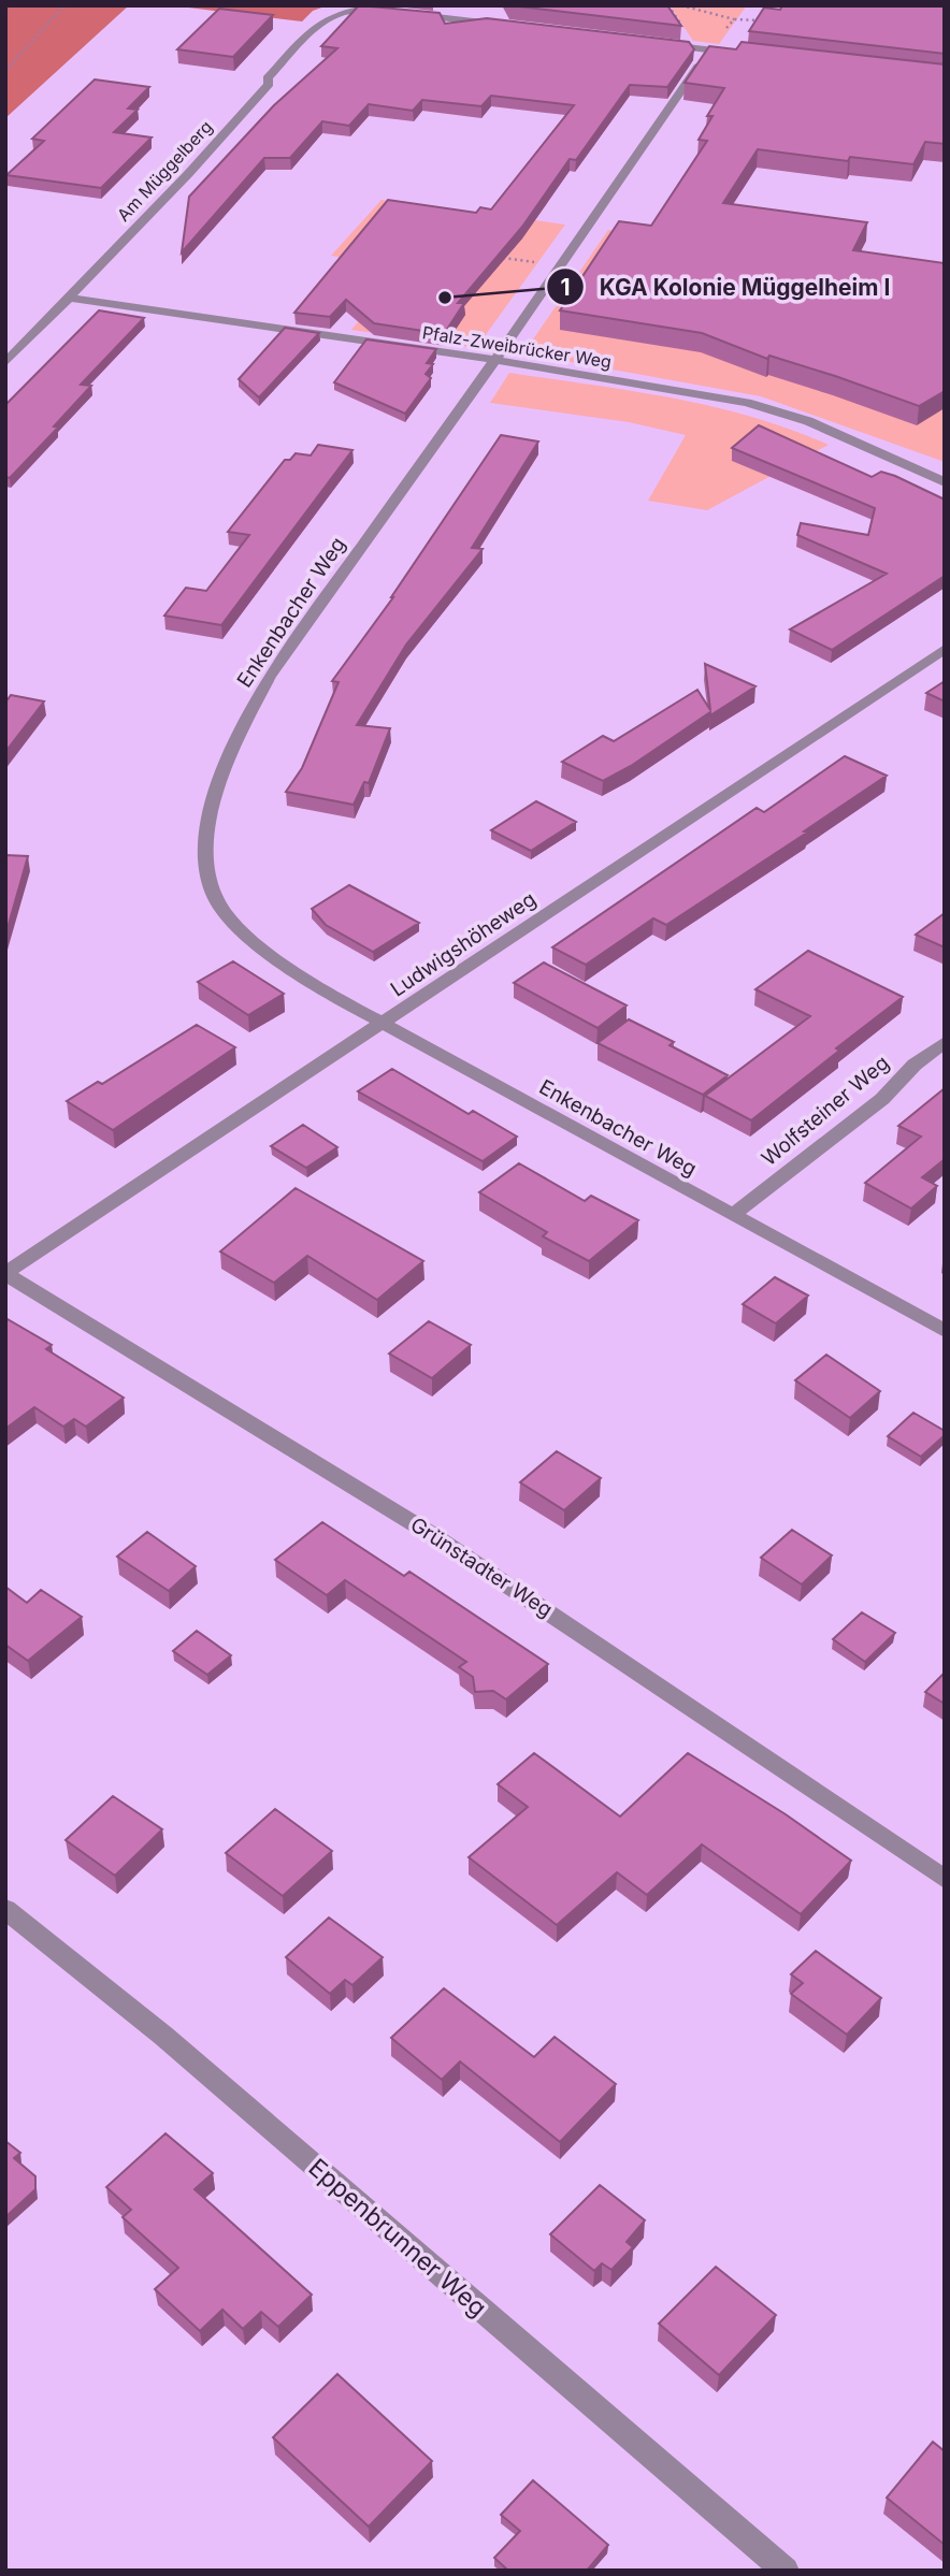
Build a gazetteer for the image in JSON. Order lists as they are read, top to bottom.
{
  "streets": {
    "street": [
      "Am Müggelberg",
      "Pfalz-Zweibrücker Weg",
      "Enkenbacher Weg",
      "Ludwigshöheweg",
      "Wolfsteiner Weg",
      "Grünstadter Weg",
      "Eppenbrunner Weg"
    ]
  },
  "crossings": [
    ["Am Müggelberg", "Pfalz-Zweibrücker Weg"],
    ["Pfalz-Zweibrücker Weg", "Enkenbacher Weg"],
    ["Enkenbacher Weg", "Ludwigshöheweg"],
    ["Enkenbacher Weg", "Wolfsteiner Weg"],
    ["Ludwigshöheweg", "Grünstadter Weg"]
  ],
  "places": ["KGA Kolonie Müggelheim I"]
}
